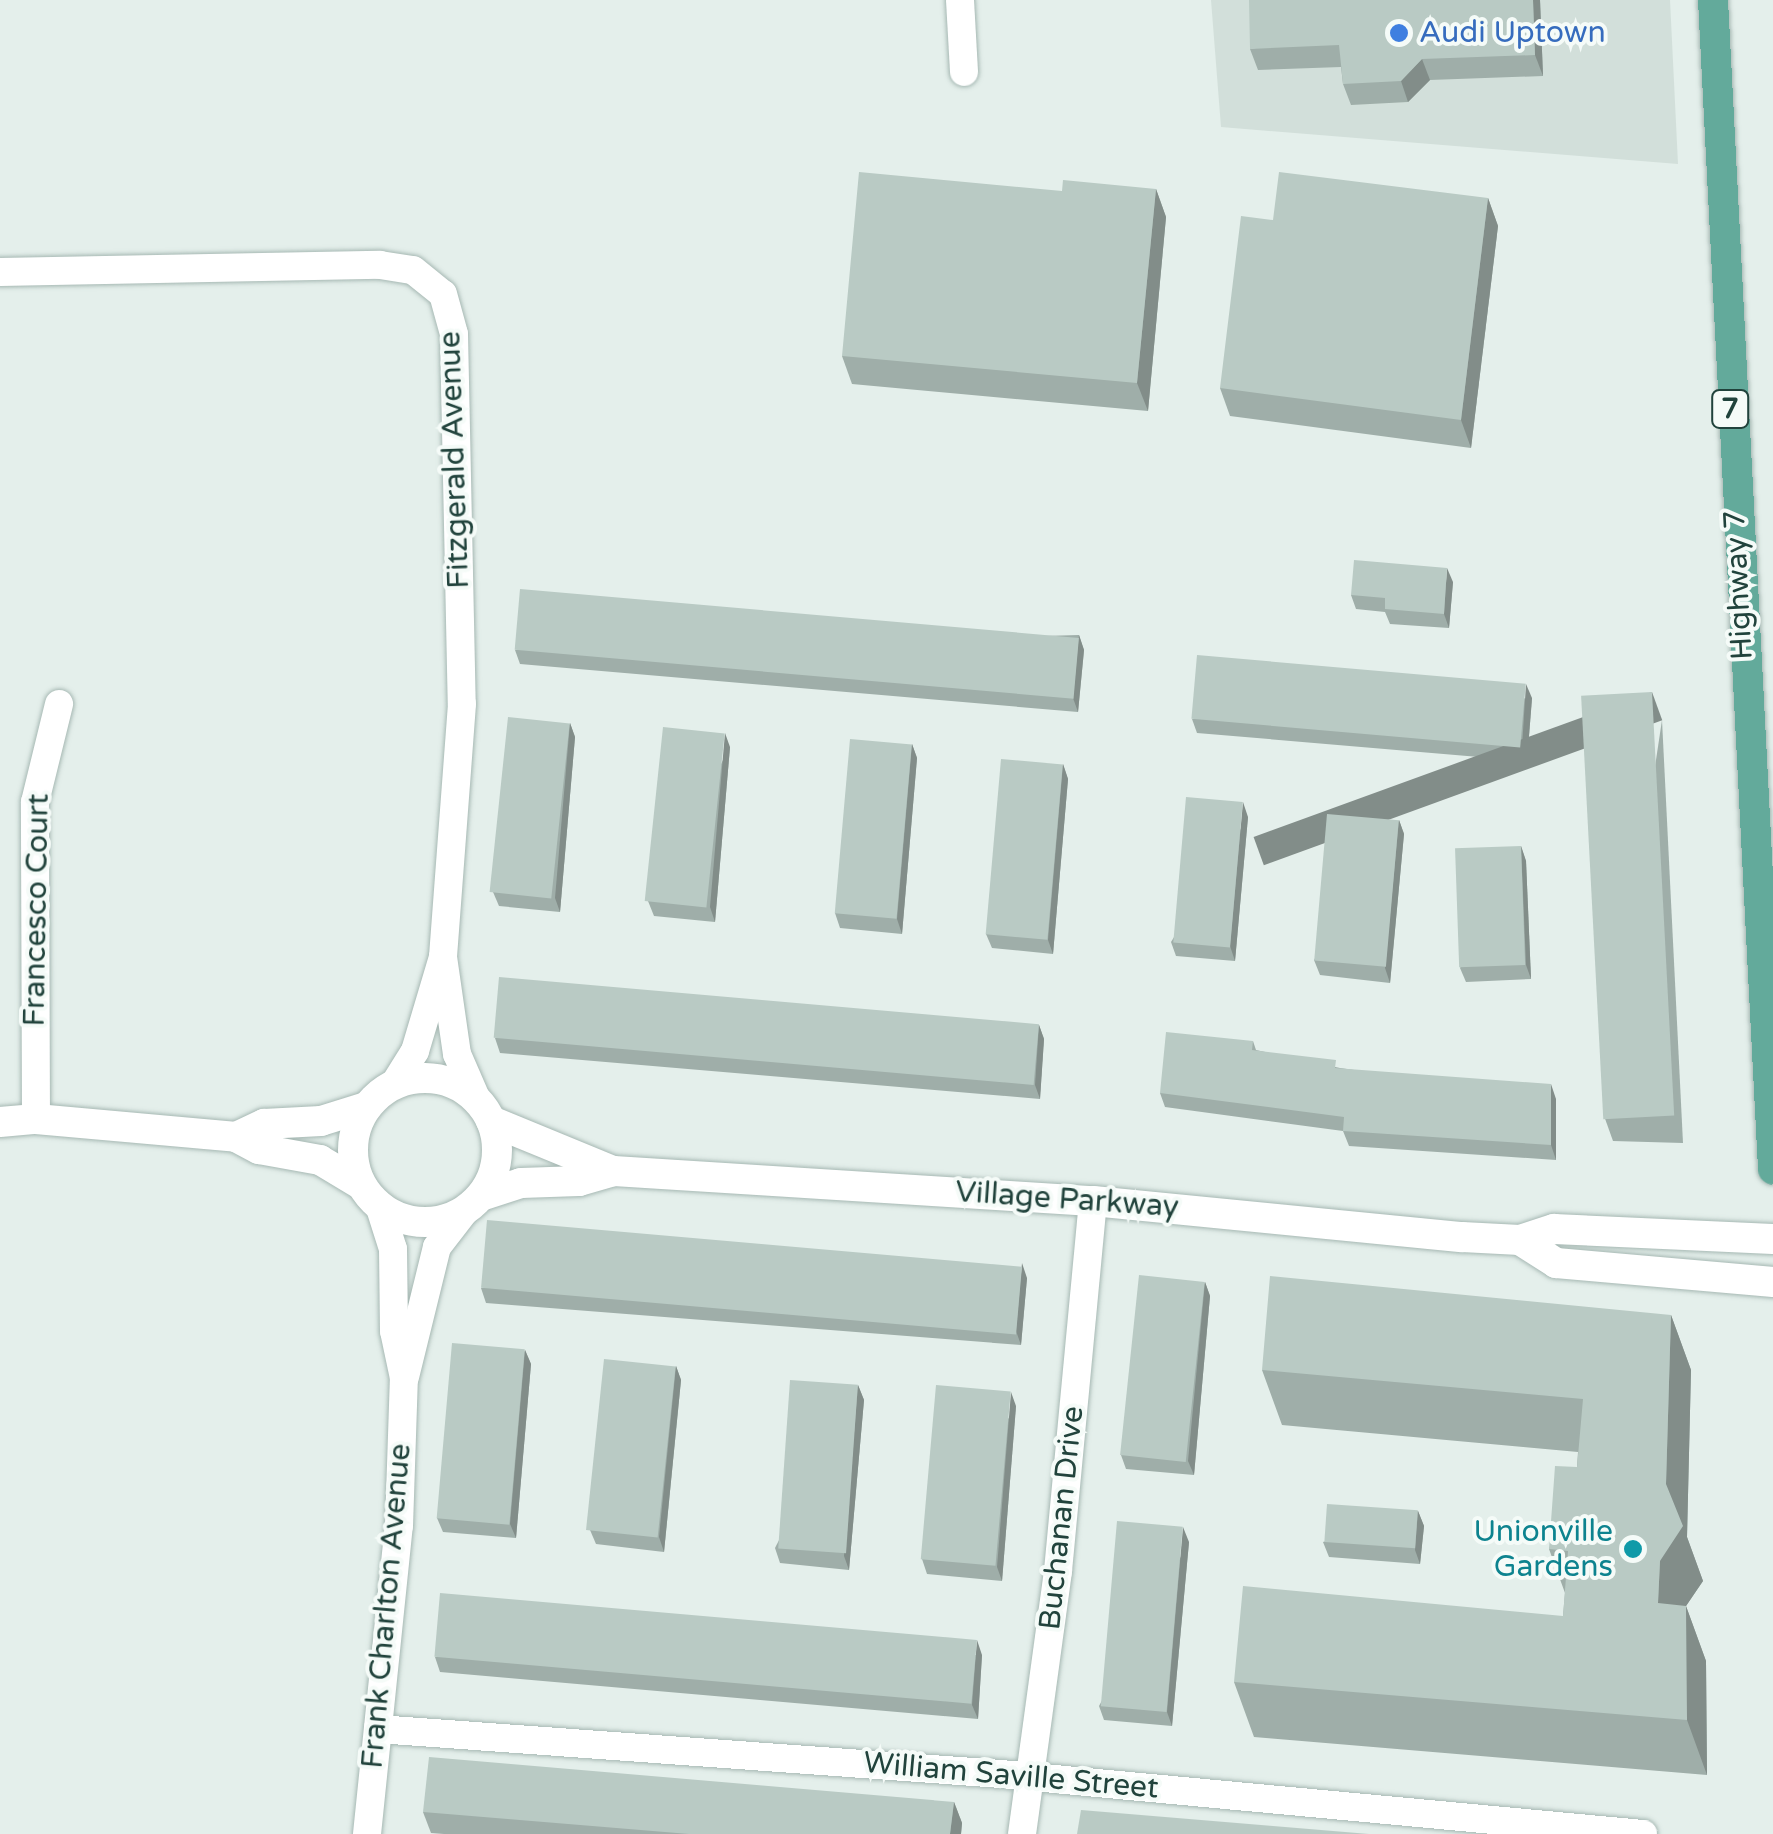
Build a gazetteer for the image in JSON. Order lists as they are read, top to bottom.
{
  "streets": {
    "main road": ["7", "Highway 7", "Village Parkway"],
    "street": [
      "Fitzgerald Avenue",
      "Francesco Court",
      "Buchanan Drive",
      "Frank Charlton Avenue",
      "William Saville Street"
    ]
  },
  "crossings": [
    ["Fitzgerald Avenue", "Village Parkway"],
    ["Fitzgerald Avenue", "Frank Charlton Avenue"],
    ["Village Parkway", "Buchanan Drive"],
    ["Village Parkway", "Frank Charlton Avenue"],
    ["Buchanan Drive", "William Saville Street"],
    ["Frank Charlton Avenue", "William Saville Street"]
  ],
  "places": ["Audi Uptown", "Unionville Gardens"]
}
